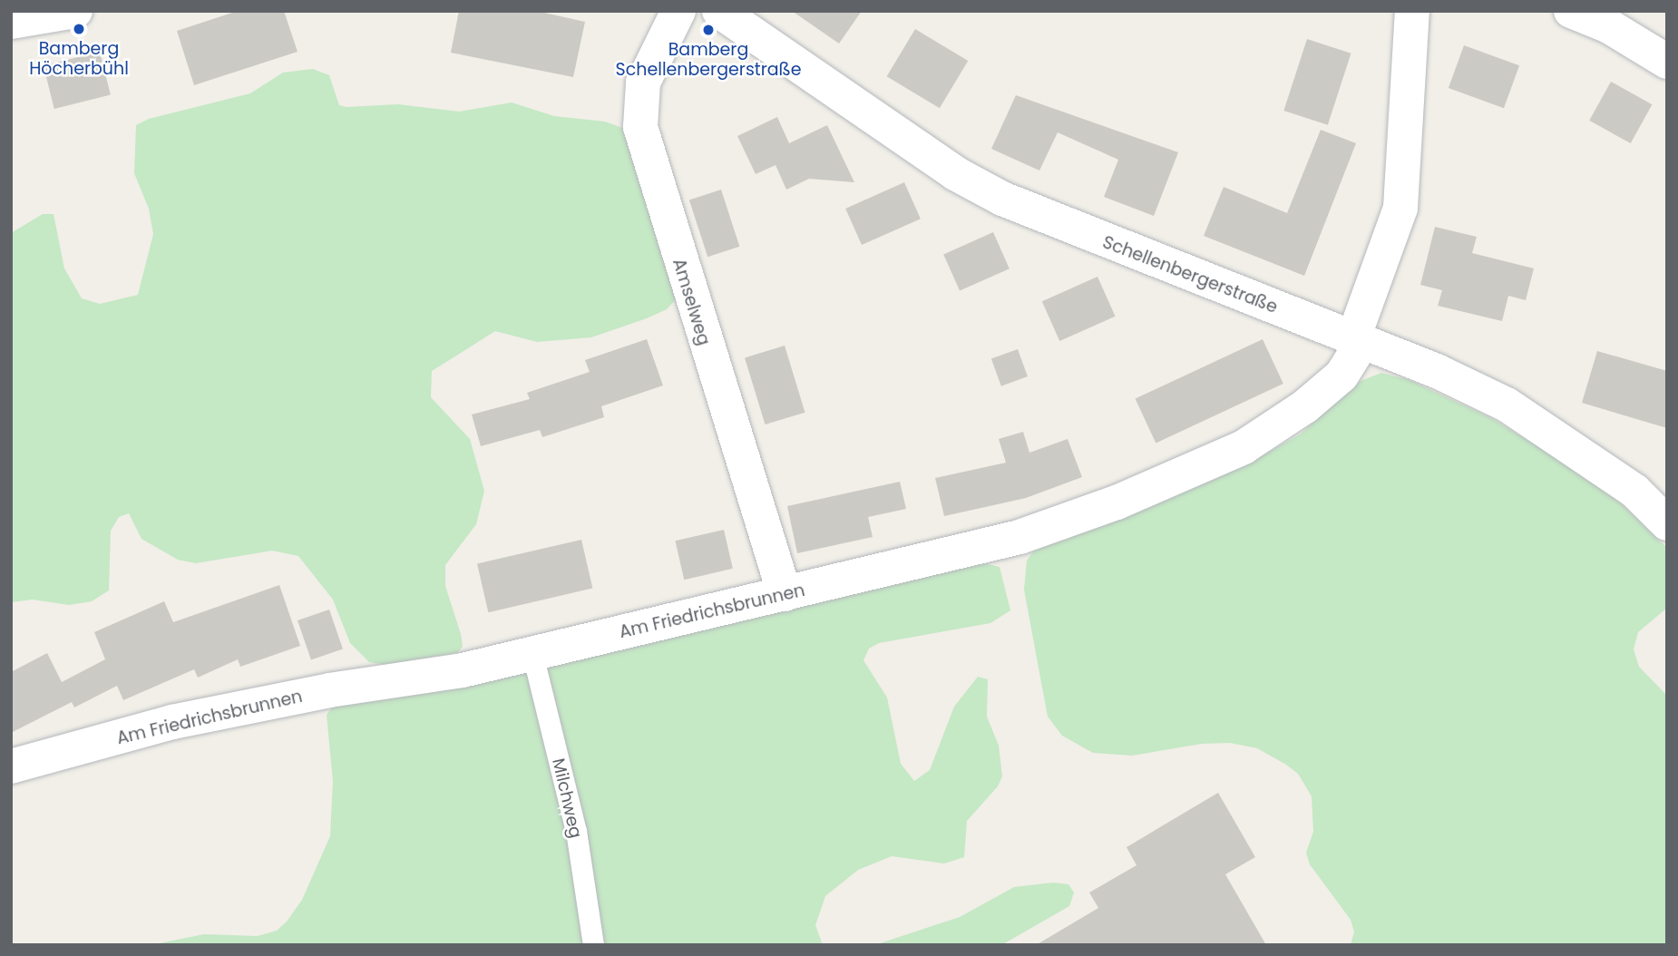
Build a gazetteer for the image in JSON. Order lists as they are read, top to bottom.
{
  "streets": {
    "street": ["Schellenbergerstraße", "Amselweg", "Am Friedrichsbrunnen"],
    "lane": ["Milchweg"]
  },
  "crossings": [
    ["Schellenbergerstraße", "Am Friedrichsbrunnen"],
    ["Amselweg", "Am Friedrichsbrunnen"],
    ["Am Friedrichsbrunnen", "Milchweg"]
  ],
  "places": ["Bamberg Höcherbühl", "Bamberg Schellenbergerstraße"]
}
